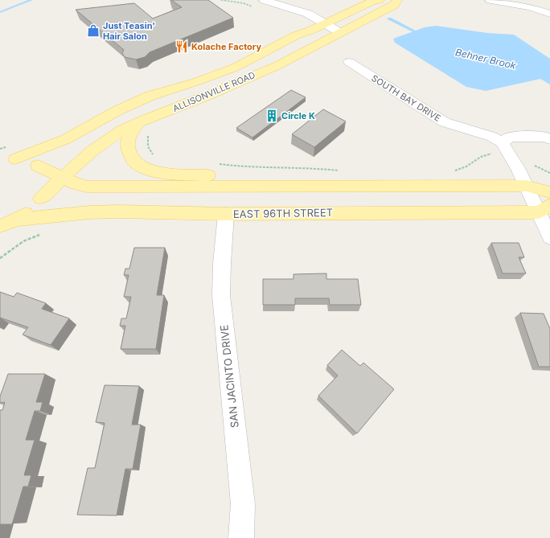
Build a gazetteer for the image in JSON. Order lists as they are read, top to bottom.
{
  "streets": {
    "main road": ["ALLISONVILLE ROAD", "EAST 96TH STREET"],
    "street": ["SOUTH BAY DRIVE", "SAN JACINTO DRIVE"]
  },
  "crossings": [
    ["ALLISONVILLE ROAD", "EAST 96TH STREET"],
    ["SOUTH BAY DRIVE", "EAST 96TH STREET"],
    ["EAST 96TH STREET", "SAN JACINTO DRIVE"]
  ],
  "water": ["Behner Brook"],
  "places": {
    "shop": ["Just Teasin' Hair Salon"],
    "restaurant": ["Kolache Factory"],
    "building": ["Circle K"]
  }
}
